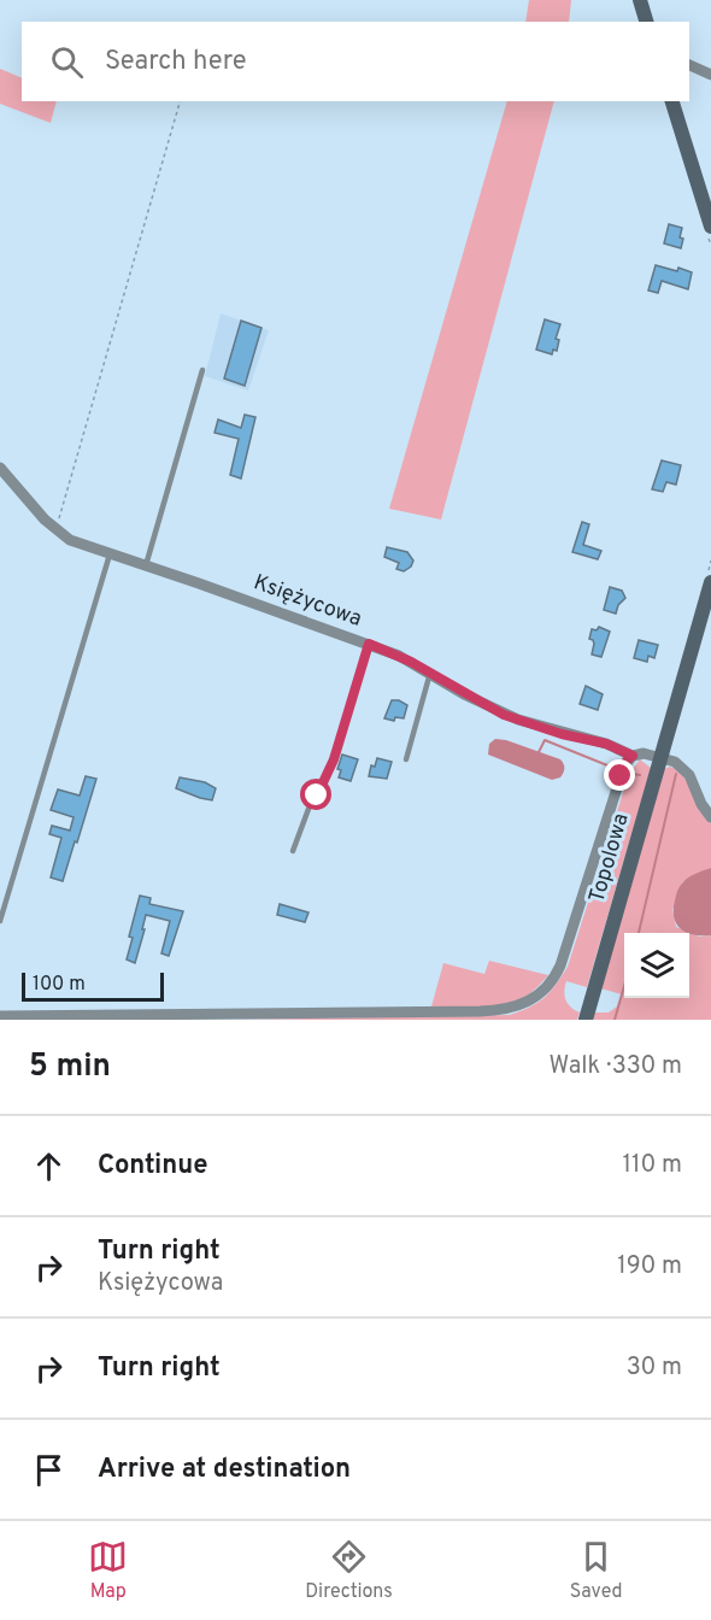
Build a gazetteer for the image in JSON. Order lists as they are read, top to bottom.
{
  "streets": {
    "street": ["Księżycowa", "Topolowa"]
  },
  "crossings": [
    ["Księżycowa", "Topolowa"]
  ],
  "scale_bar": "100 m",
  "page": {
    "search": "Search here",
    "scale": "100 m",
    "heading": ["5 min", "Walk · 330 m"],
    "list": [
      ["Continue", "110 m"],
      ["Turn right", "Księżycowa", "190 m"],
      ["Turn right", "30 m"],
      "Arrive at destination"
    ],
    "nav": ["Map", "Directions", "Saved"]
  }
}
